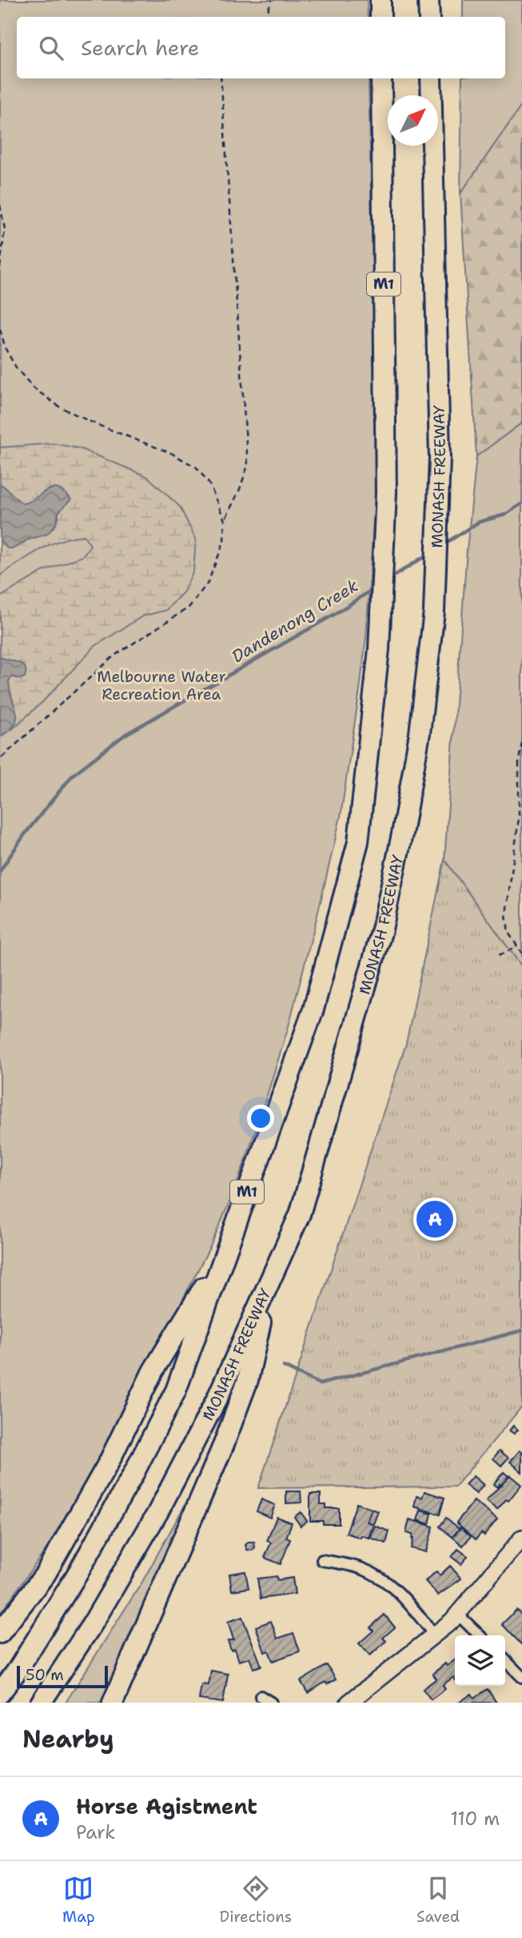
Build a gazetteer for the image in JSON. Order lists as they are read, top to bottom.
{
  "streets": {
    "highway": ["M1", "MONASH FREEWAY"]
  },
  "water": ["Dandenong Creek"],
  "parks": ["Melbourne Water Recreation Area"],
  "scale_bar": "50 m",
  "north": "top right",
  "page": {
    "search": "Search here",
    "pins": "A",
    "scale": "50 m",
    "heading": "Nearby",
    "list": [
      {
        "mark": "A",
        "name": "Horse Agistment",
        "note": "Park",
        "value": "110 m"
      }
    ],
    "nav": ["Map", "Directions", "Saved"]
  }
}
